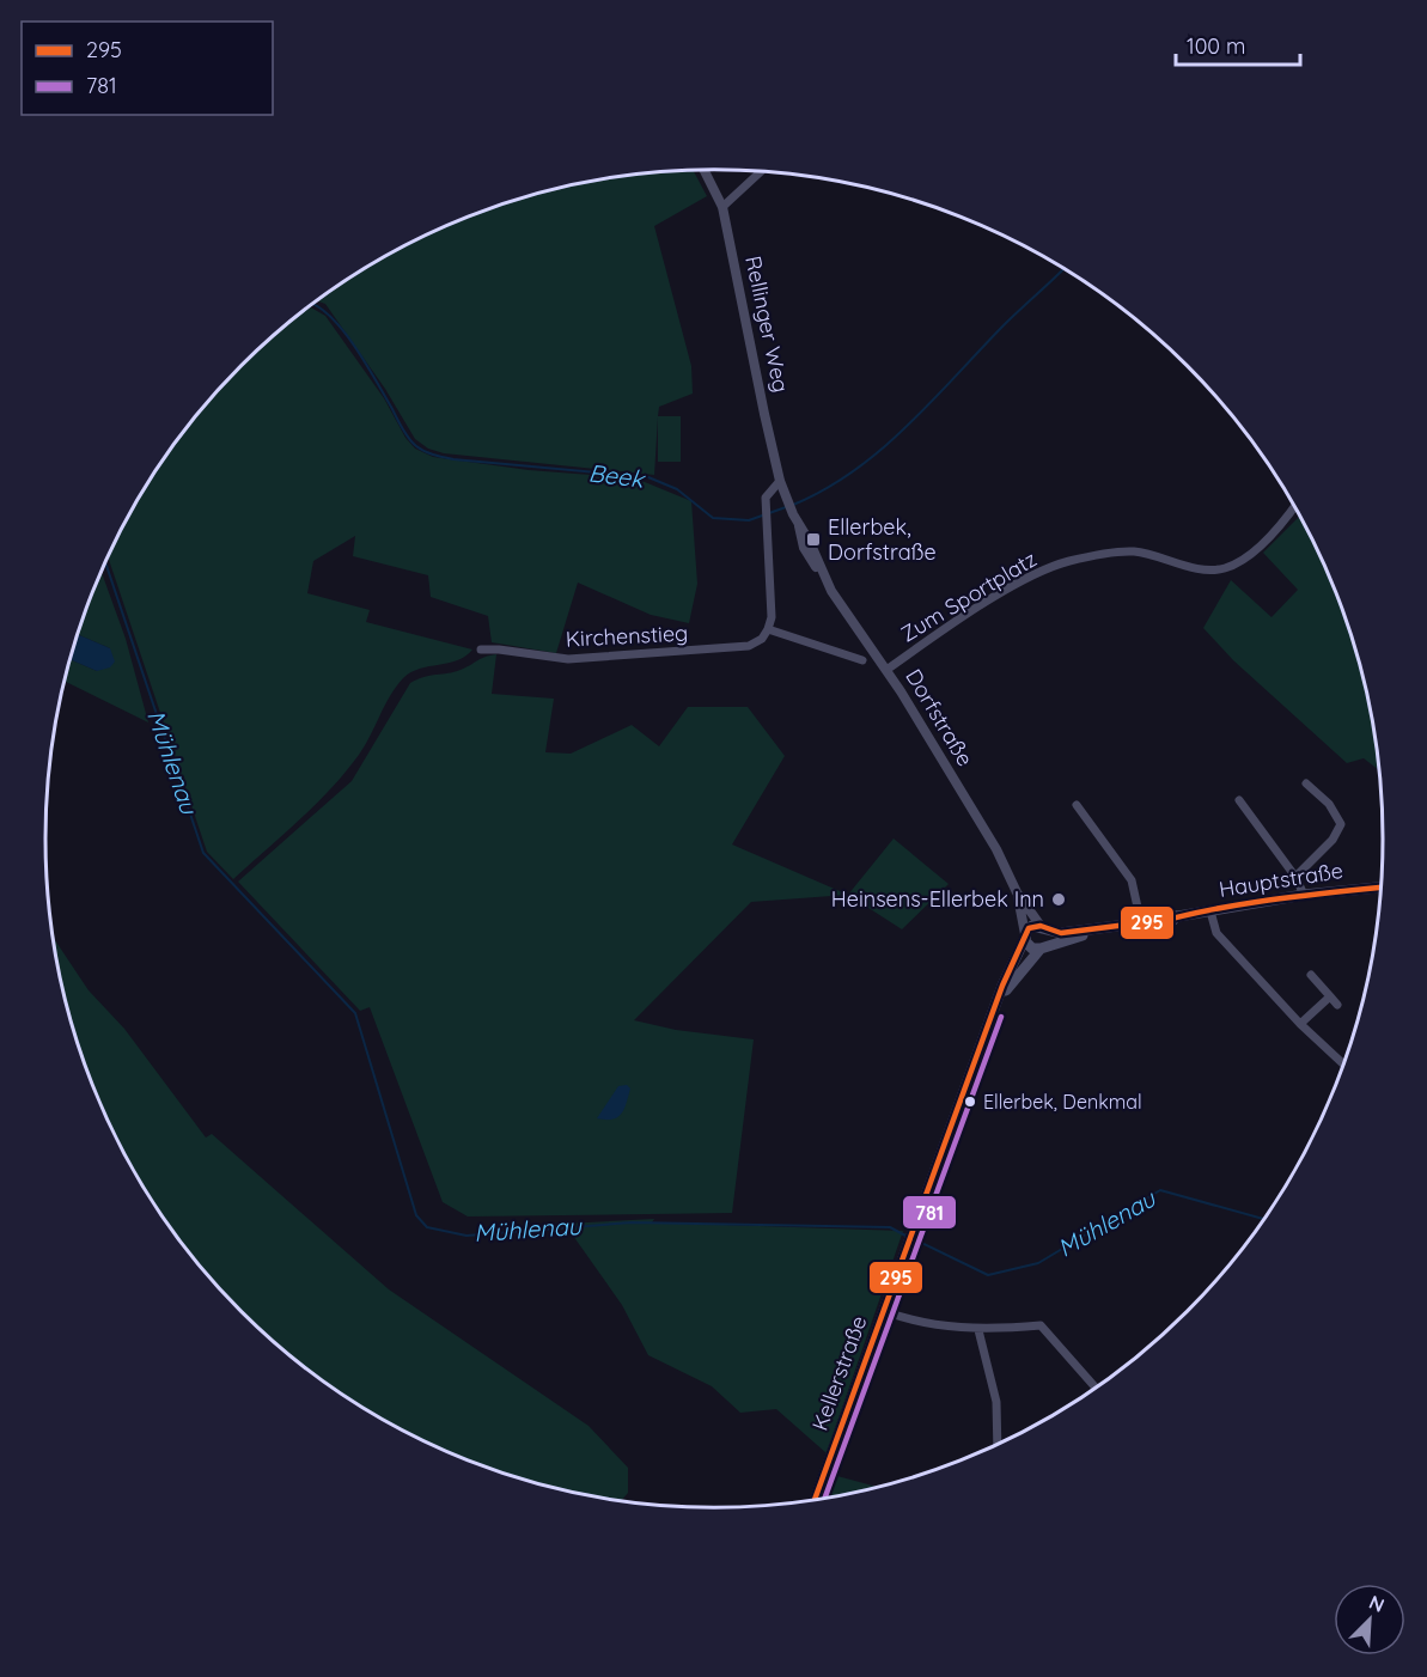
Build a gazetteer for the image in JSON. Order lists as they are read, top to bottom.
{
  "streets": {
    "main road": ["Hauptstraße", "Kellerstraße"],
    "street": [
      "Rellinger Weg",
      "Zum Sportplatz",
      "Kirchenstieg",
      "Dorfstraße"
    ]
  },
  "crossings": [
    ["Rellinger Weg", "Dorfstraße"],
    ["Zum Sportplatz", "Dorfstraße"],
    ["Dorfstraße", "Hauptstraße"],
    ["Dorfstraße", "Kellerstraße"],
    ["Hauptstraße", "Kellerstraße"]
  ],
  "water": ["Beek", "Mühlenau"],
  "places": {
    "transit": ["Ellerbek, Dorfstraße"],
    "other": ["Heinsens-Ellerbek Inn", "Ellerbek, Denkmal"]
  },
  "lines": ["transit line 295", "transit line 781"],
  "legend": ["295", "781"],
  "scale_bar": "100 m",
  "north": "top right"
}
